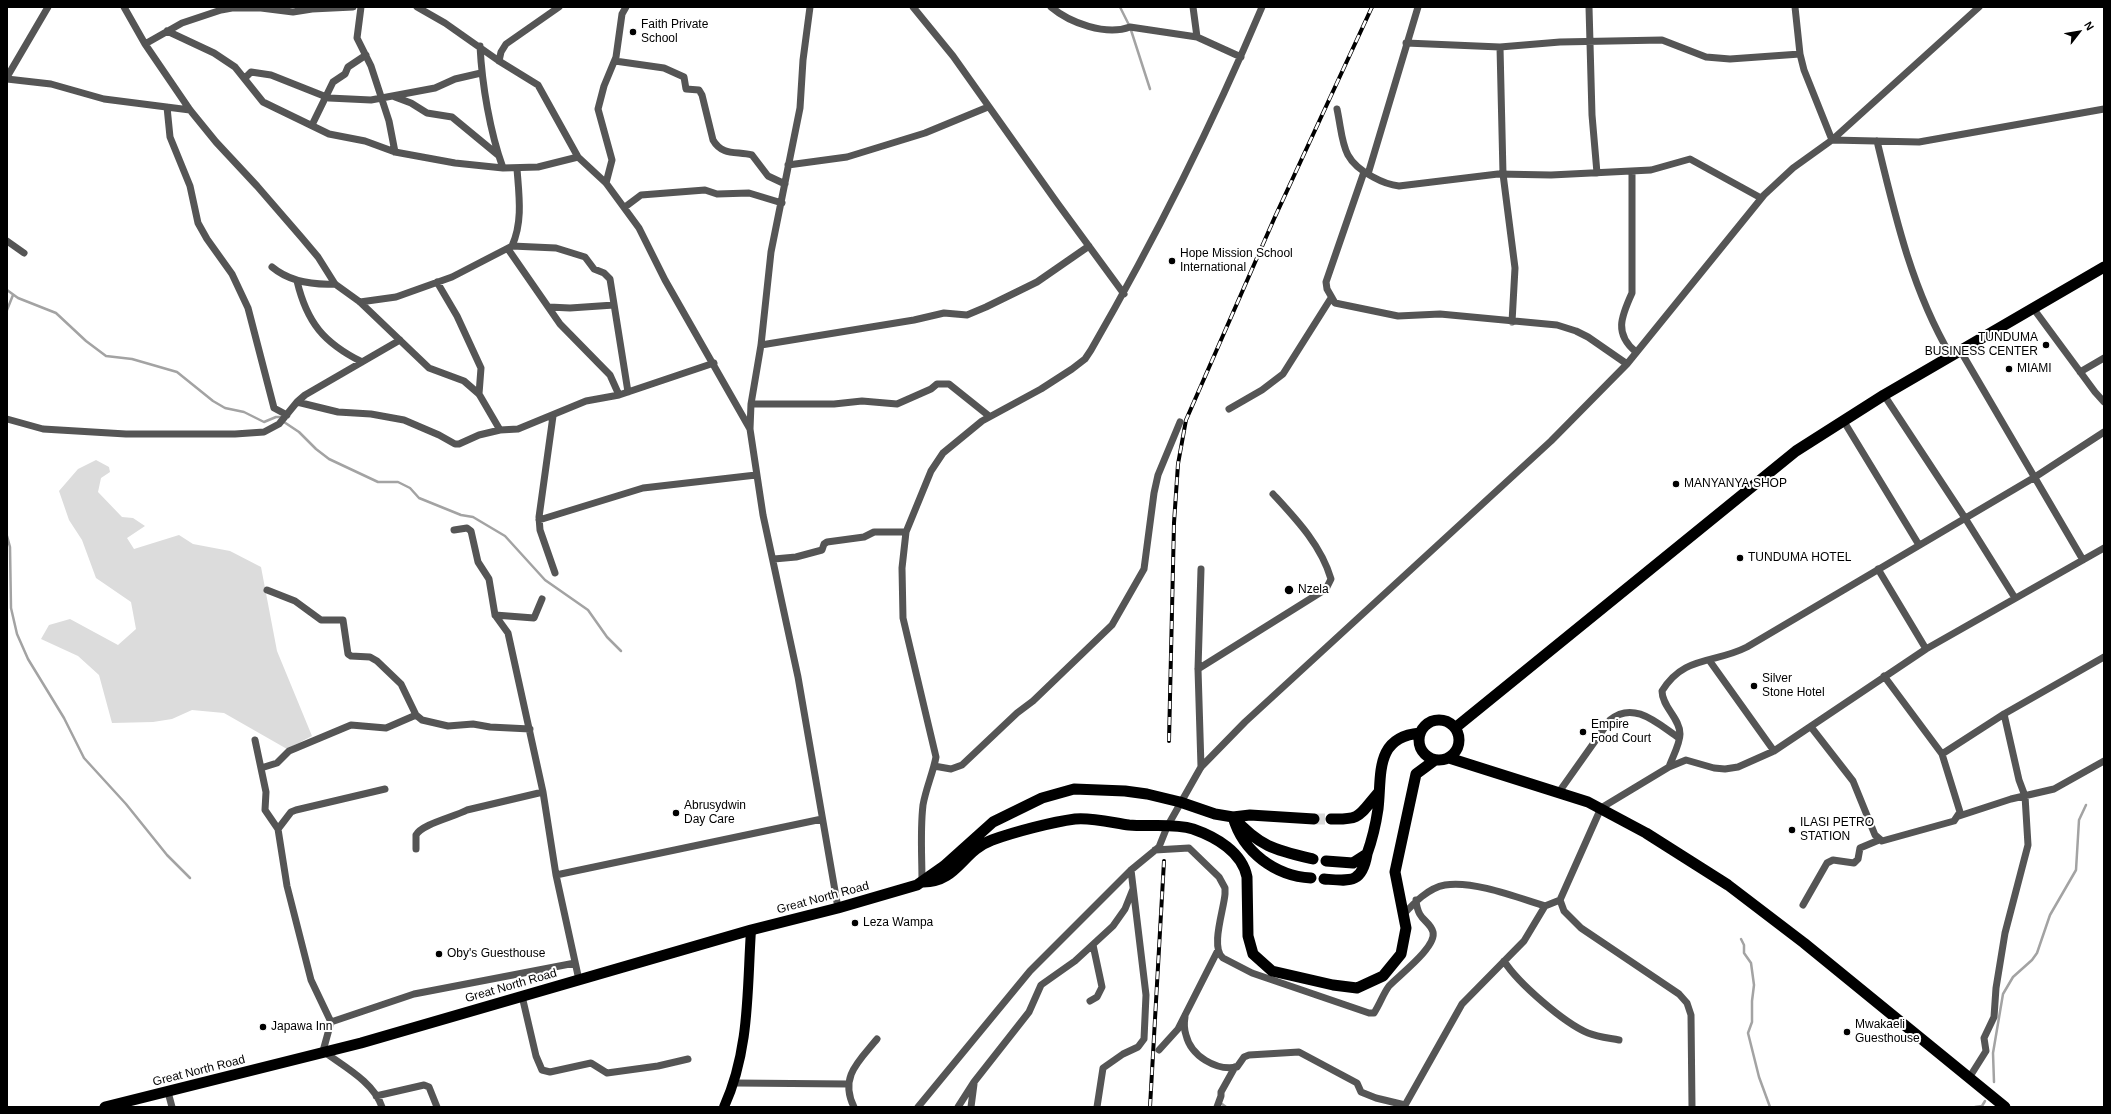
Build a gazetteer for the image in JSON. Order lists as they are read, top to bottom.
{
  "streets": {
    "highway": ["Great North Road"]
  },
  "places": [
    "Faith Private School",
    "Hope Mission School International",
    "TUNDUMA BUSINESS CENTER",
    "MIAMI",
    "MANYANYA SHOP",
    "TUNDUMA HOTEL",
    "Nzela",
    "Silver Stone Hotel",
    "Empire Food Court",
    "Abrusydwin Day Care",
    "ILASI PETRO STATION",
    "Leza Wampa",
    "Oby's Guesthouse",
    "Japawa Inn",
    "Mwakaeli Guesthouse"
  ],
  "north": "top right"
}
